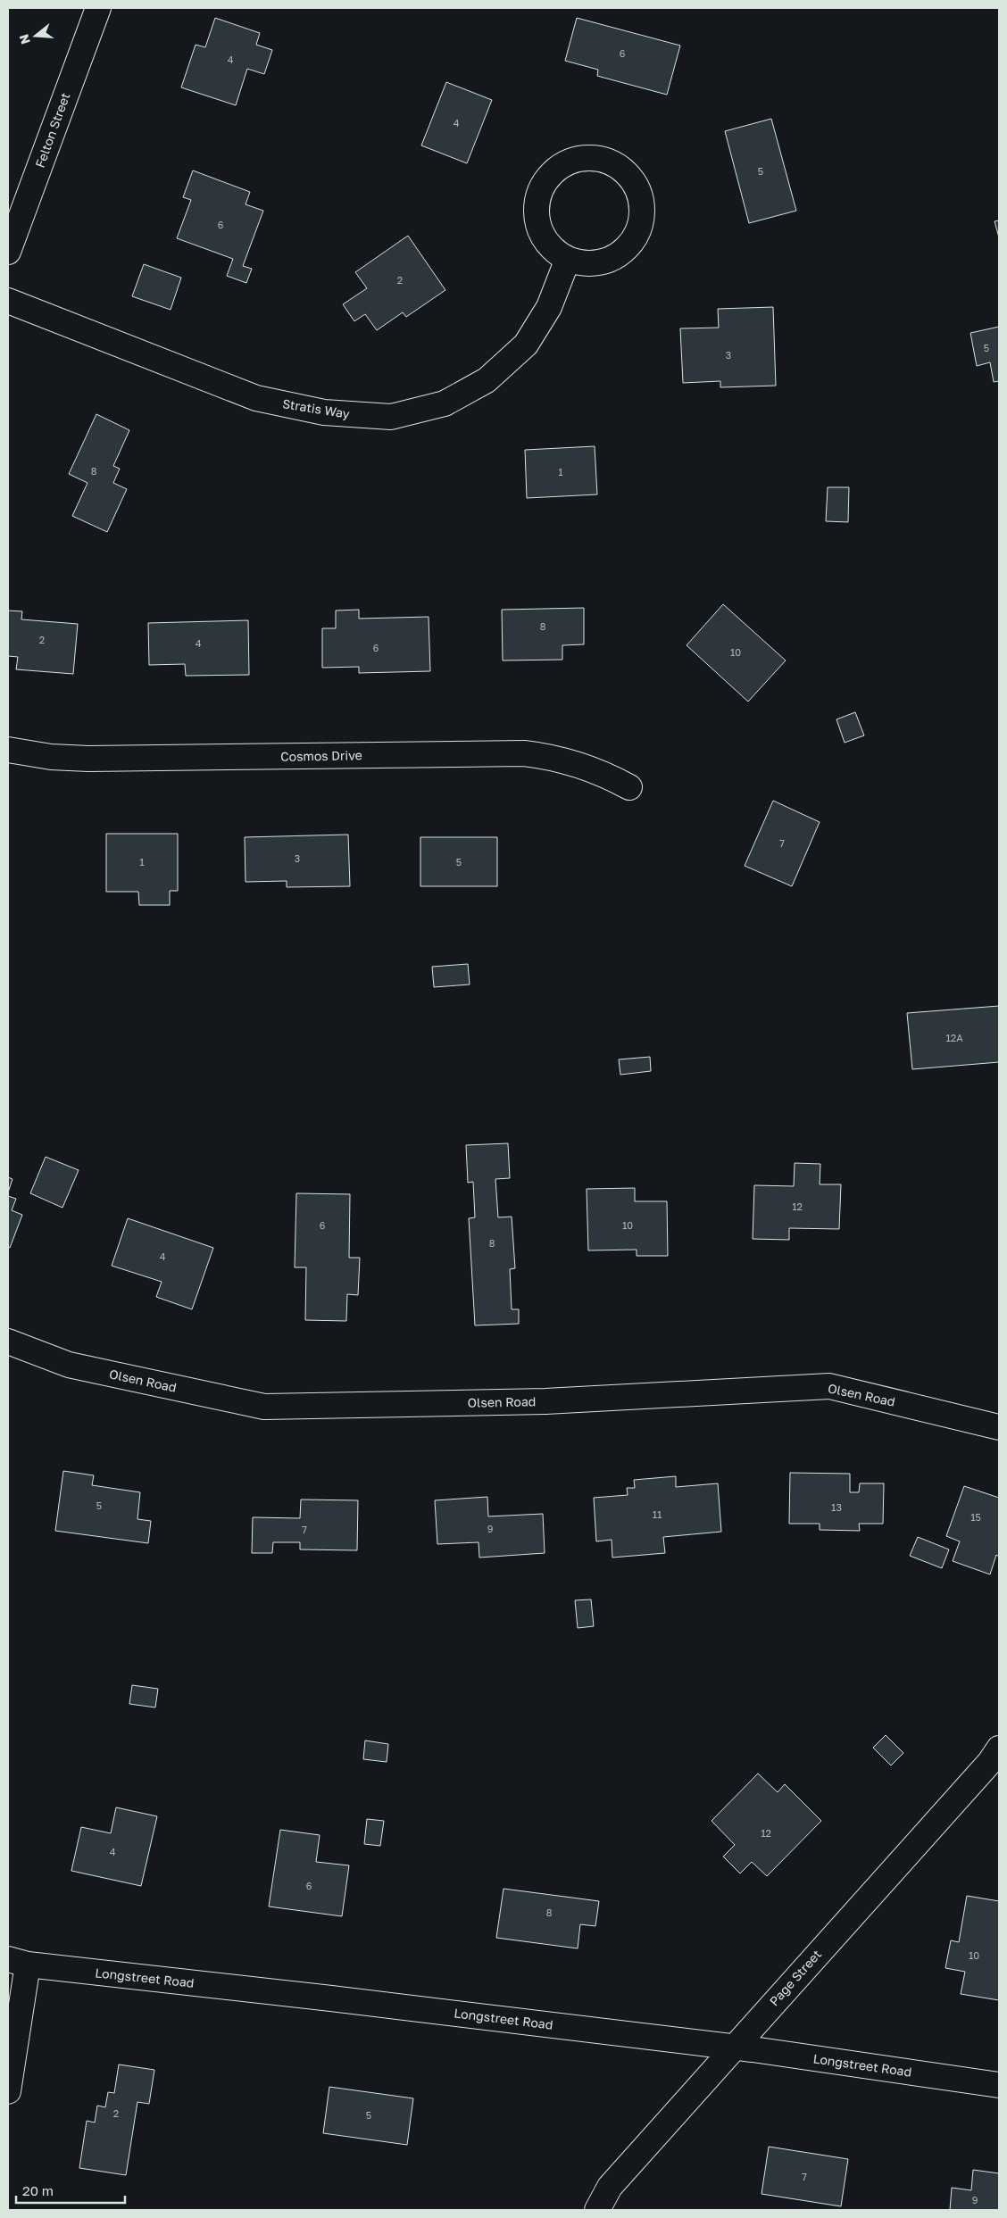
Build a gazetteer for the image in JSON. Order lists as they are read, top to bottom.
{
  "streets": {
    "street": [
      "Felton Street",
      "Stratis Way",
      "Cosmos Drive",
      "Olsen Road",
      "Longstreet Road",
      "Page Street"
    ]
  },
  "crossings": [
    ["Longstreet Road", "Page Street"]
  ],
  "house_numbers": [
    "6",
    "4",
    "4",
    "5",
    "6",
    "2",
    "5",
    "3",
    "8",
    "1",
    "8",
    "2",
    "4",
    "6",
    "10",
    "7",
    "3",
    "1",
    "5",
    "12A",
    "12",
    "6",
    "10",
    "8",
    "4",
    "5",
    "13",
    "11",
    "15",
    "9",
    "7",
    "12",
    "4",
    "6",
    "8",
    "10",
    "2",
    "5",
    "7",
    "9"
  ],
  "scale_bar": "20 m",
  "north": "left"
}
